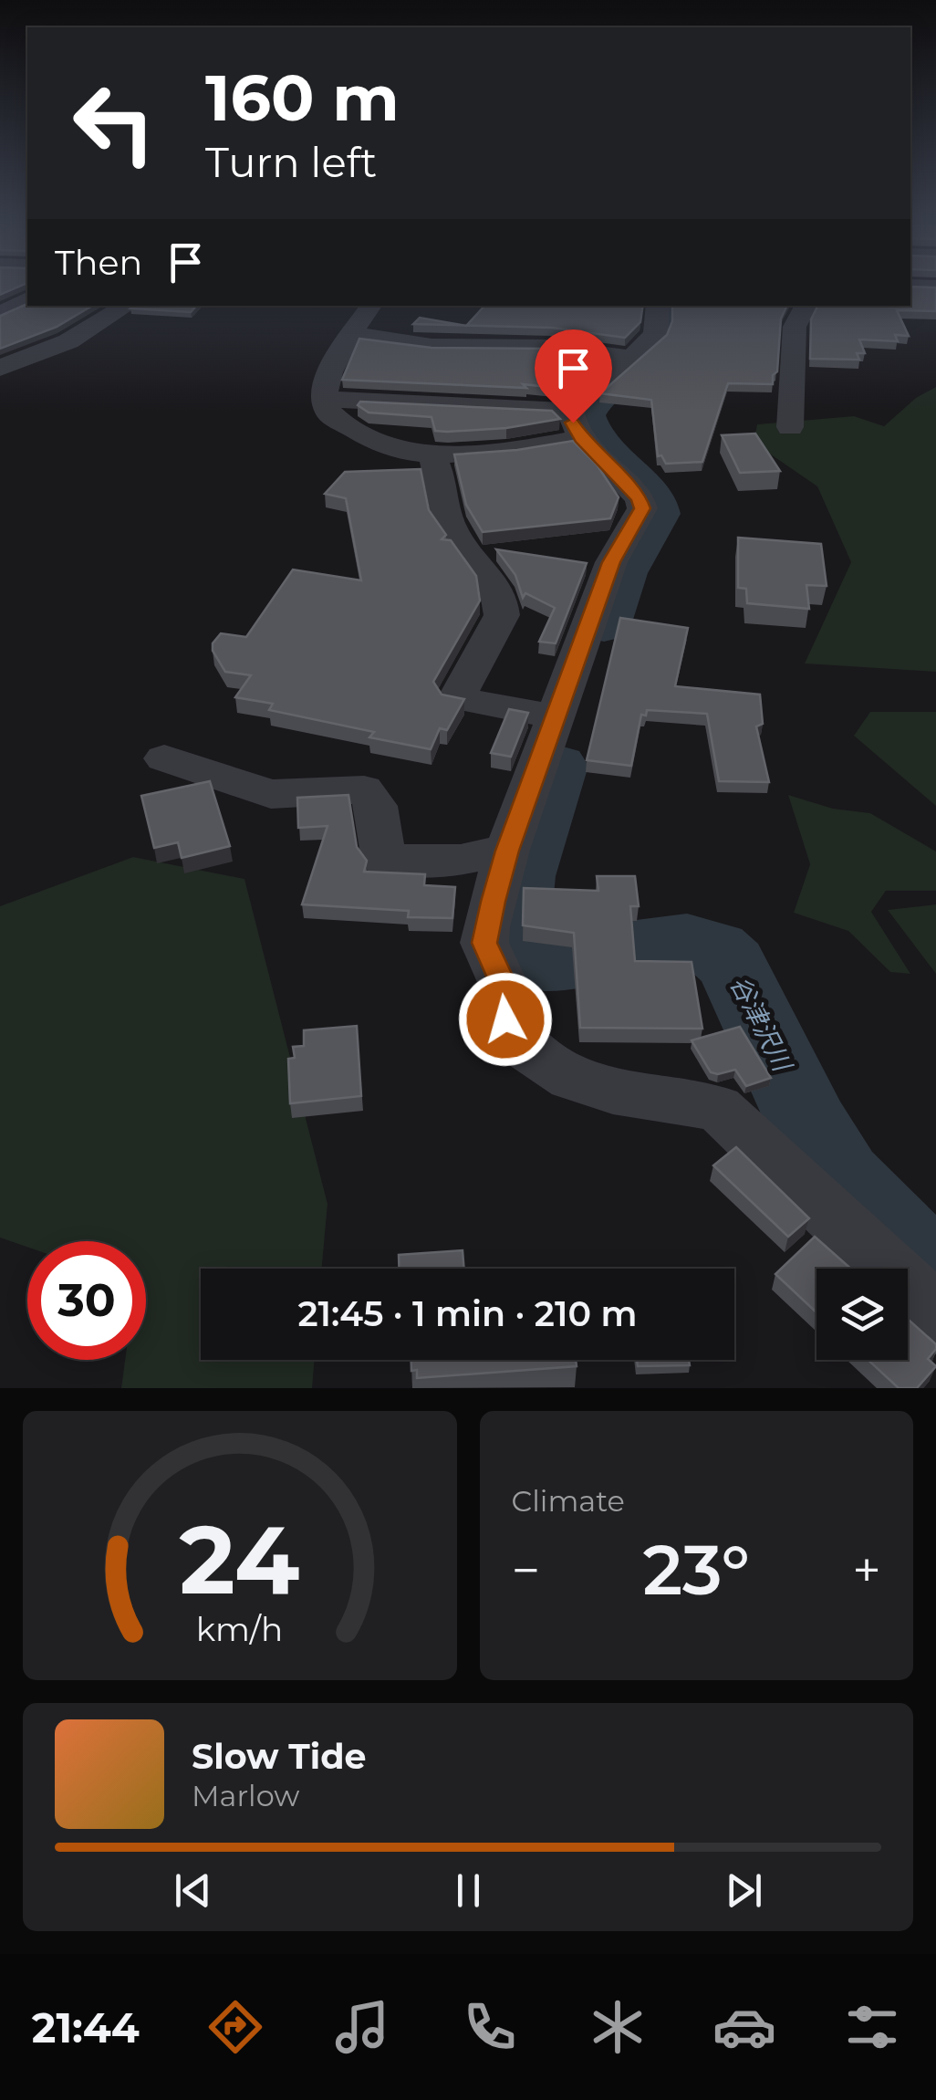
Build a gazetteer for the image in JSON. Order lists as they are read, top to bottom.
{
  "water": ["谷津沢川"],
  "page": {
    "turn": ["160 m", "Turn left"],
    "then": "Then",
    "limit": "30",
    "trip": "21:45 · 1 min · 210 m",
    "tile": "Climate",
    "heat": ["−", "23°", "+"],
    "song": ["Slow Tide", "Marlow"],
    "tabs": "21:44",
    "gauge": ["24", "km/h"]
  }
}
